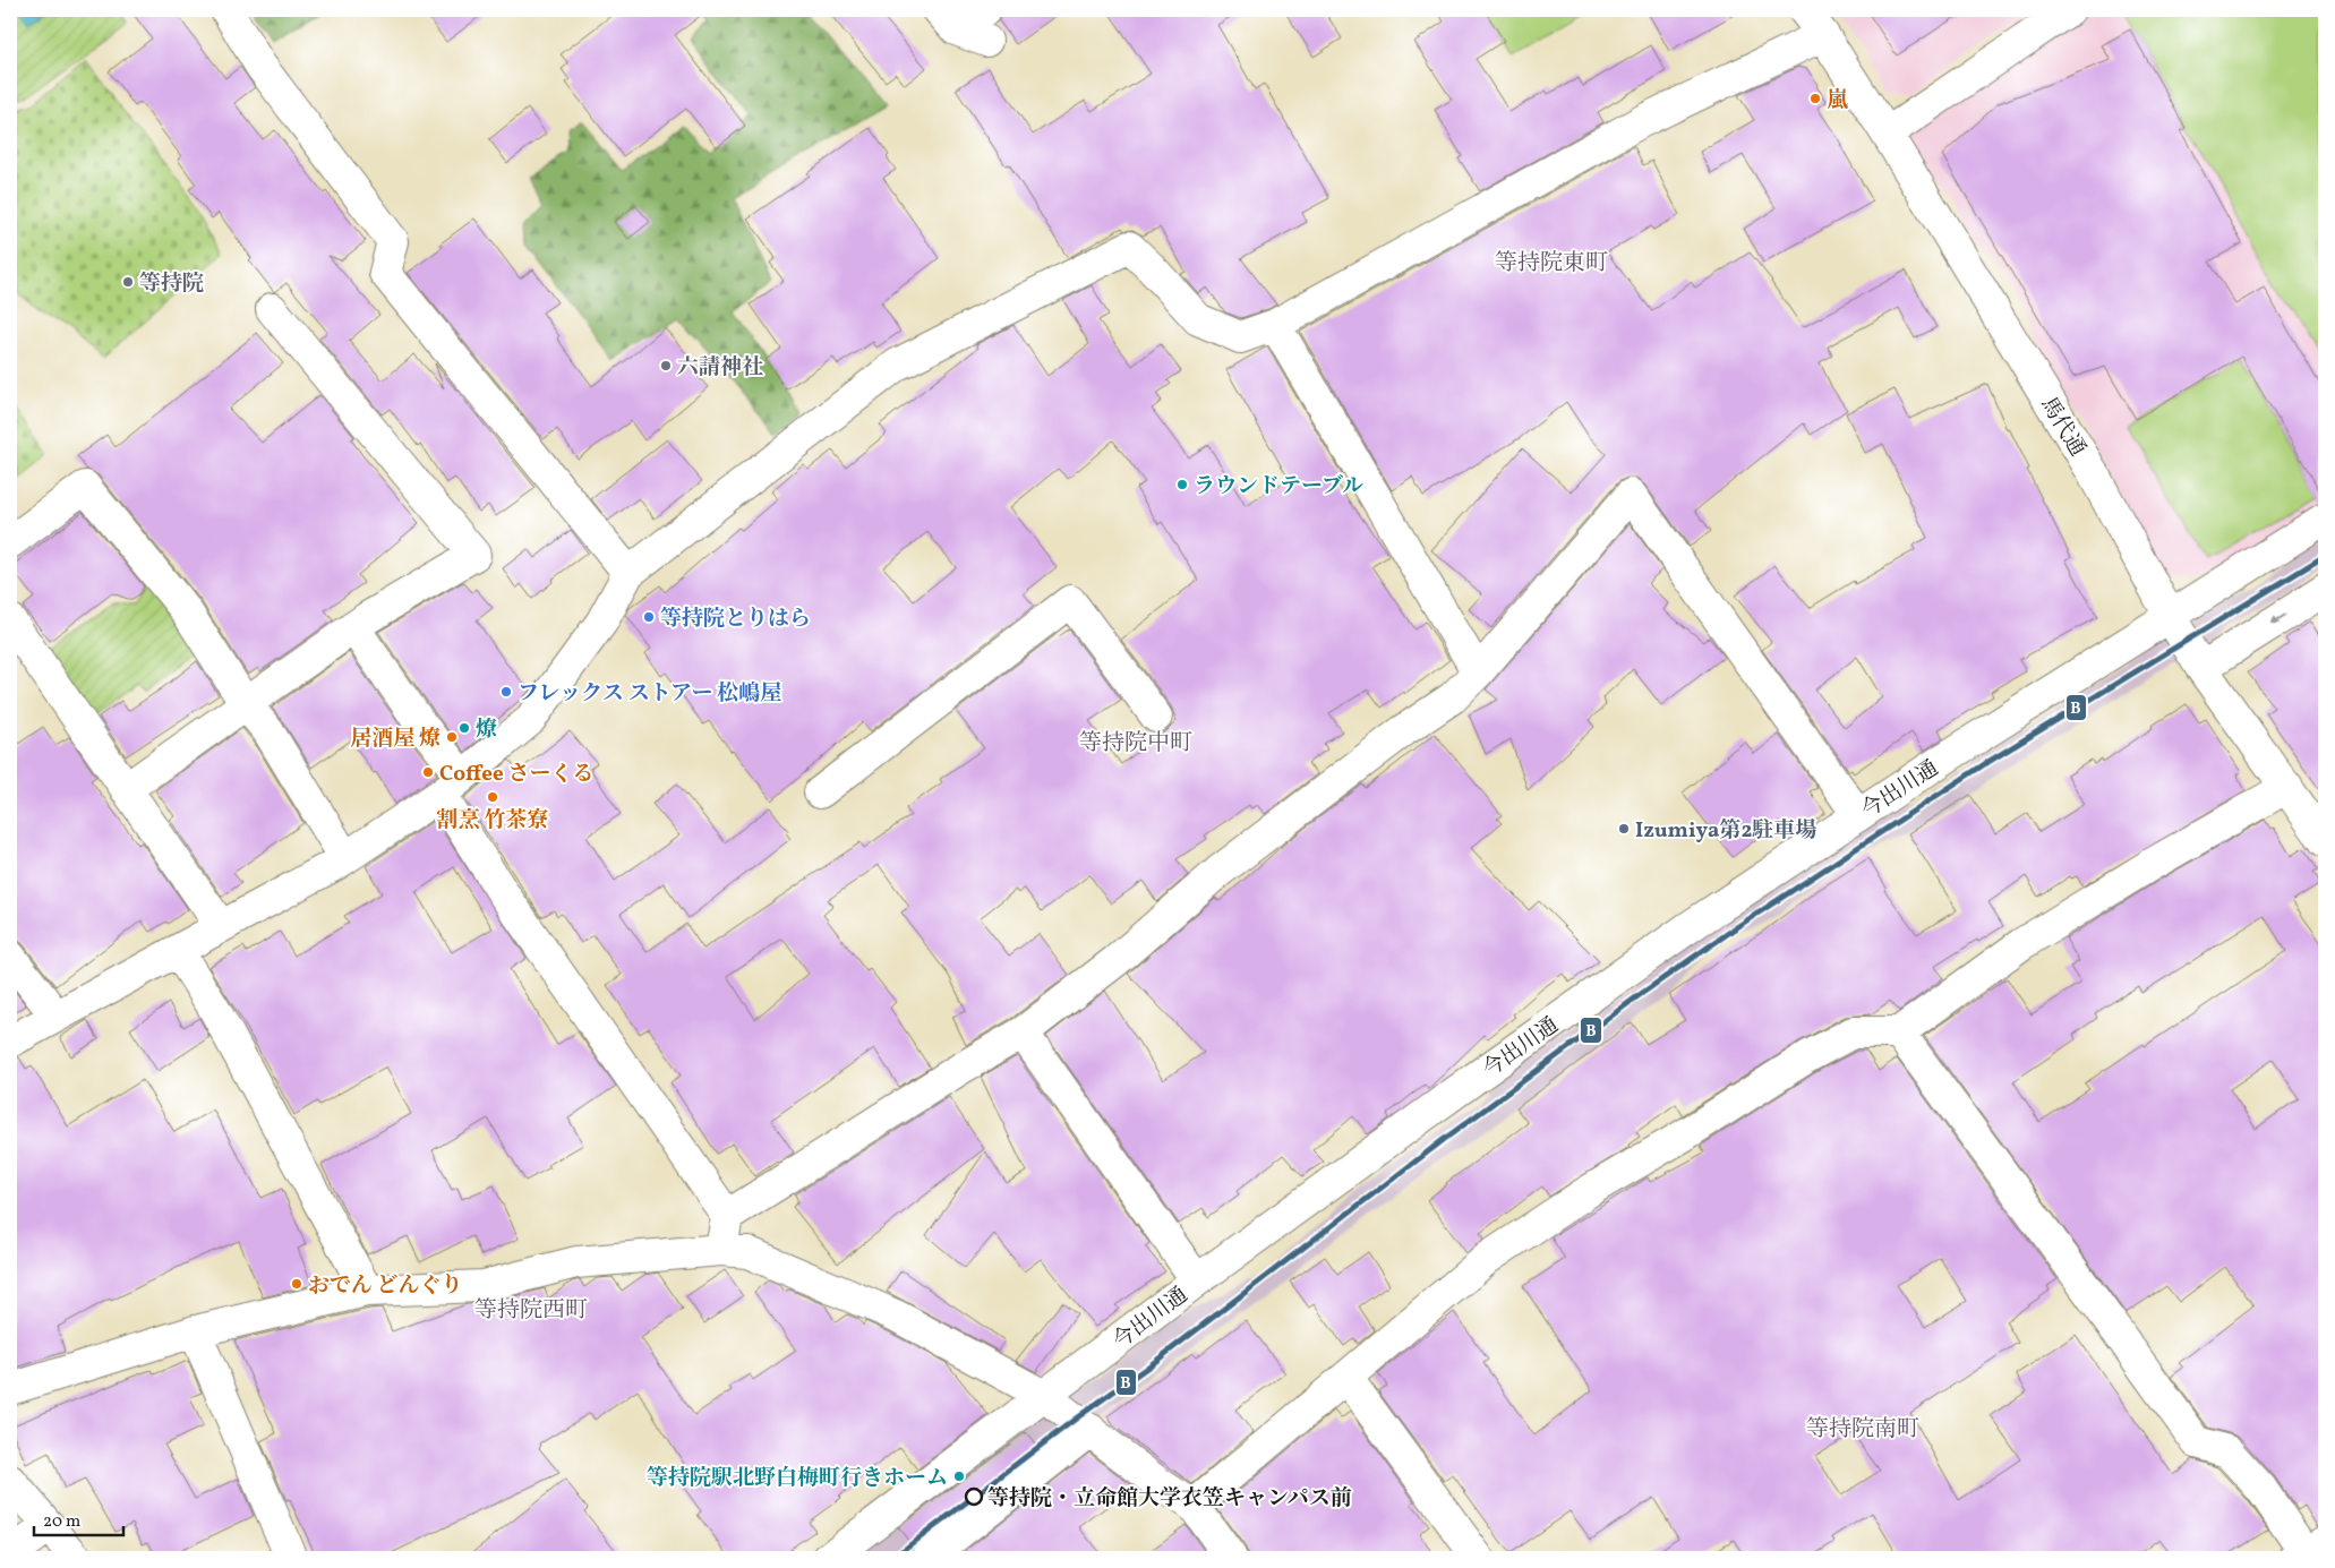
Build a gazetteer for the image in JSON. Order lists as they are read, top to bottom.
{
  "streets": {
    "street": ["馬代通", "今出川通"]
  },
  "crossings": [
    ["馬代通", "今出川通"]
  ],
  "districts": [
    "等持院東町",
    "等持院中町",
    "等持院西町",
    "等持院南町"
  ],
  "places": [
    "嵐",
    "等持院",
    "六請神社",
    "ラウンドテーブル",
    "等持院とりはら",
    "フレックス ストアー 松嶋屋",
    "燎",
    "居酒屋 燎",
    "Coffee さーくる",
    "割烹 竹茶寮",
    "Izumiya第2駐車場",
    "おでん どんぐり",
    "等持院駅北野白梅町行きホーム",
    "等持院・立命館大学衣笠キャンパス前"
  ],
  "lines": ["transit line B"],
  "scale_bar": "20 m"
}
